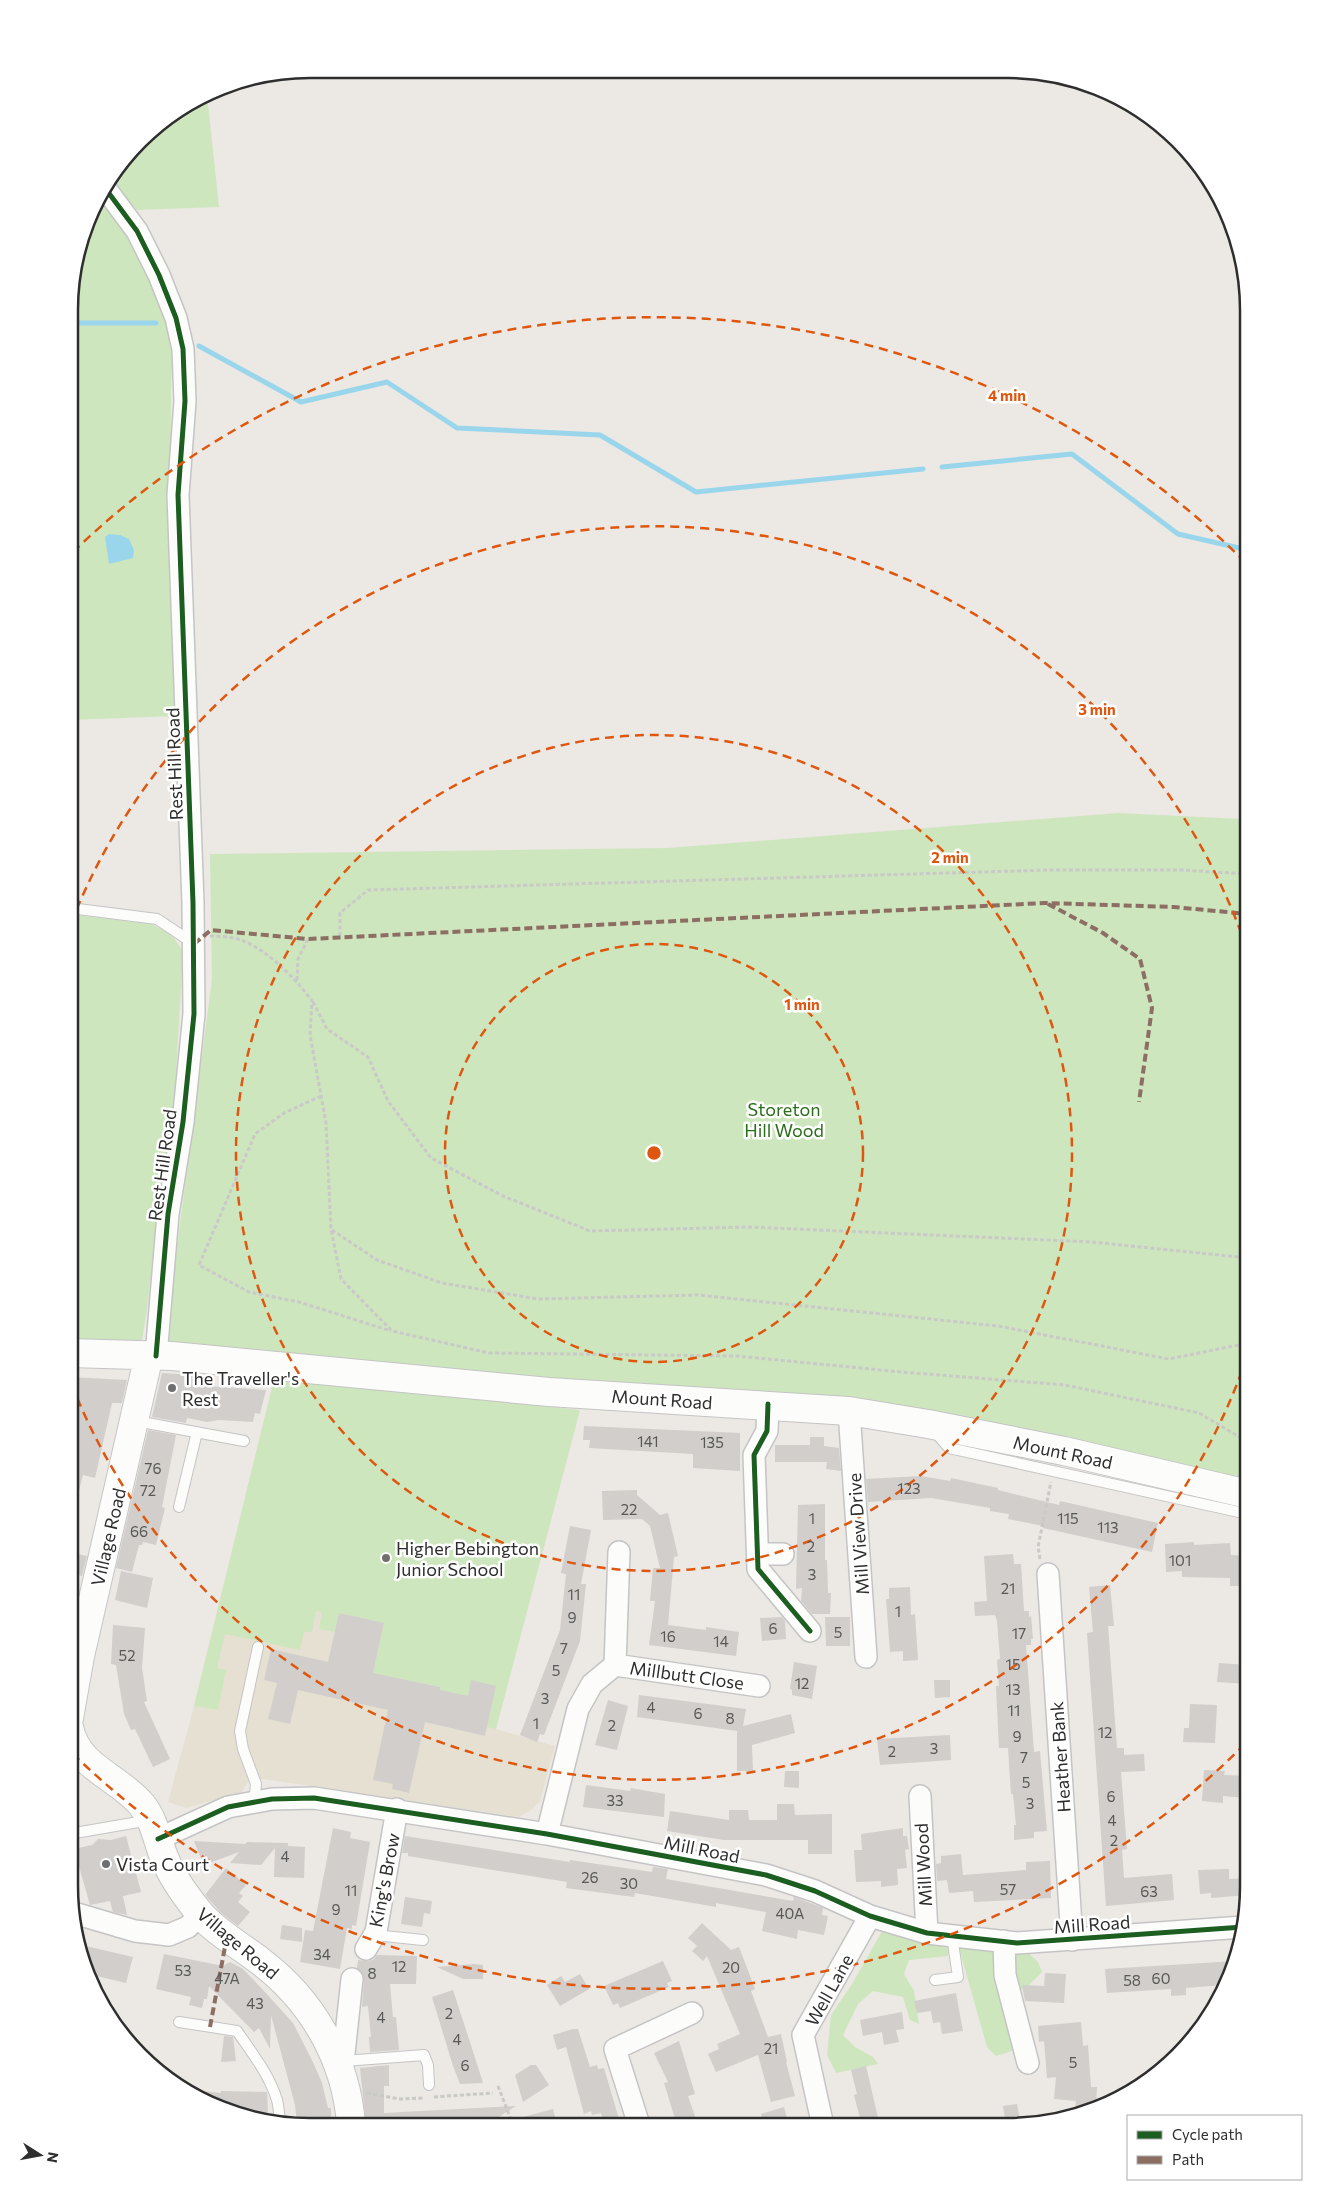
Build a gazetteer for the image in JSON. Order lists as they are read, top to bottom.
{
  "streets": {
    "main road": ["Mount Road", "Village Road"],
    "street": [
      "Rest Hill Road",
      "Mill View Drive",
      "Millbutt Close",
      "Heather Bank",
      "Mill Road",
      "Mill Wood",
      "King's Brow",
      "Well Lane"
    ]
  },
  "crossings": [
    ["Rest Hill Road", "Mount Road"],
    ["Rest Hill Road", "Village Road"],
    ["Mount Road", "Mill View Drive"],
    ["Mount Road", "Village Road"],
    ["Village Road", "Mill Road"],
    ["Millbutt Close", "Mill Road"],
    ["Heather Bank", "Mill Road"],
    ["Mill Road", "Mill Wood"],
    ["Mill Road", "King's Brow"],
    ["Mill Road", "Well Lane"]
  ],
  "parks": ["Storeton Hill Wood"],
  "places": ["The Traveller's Rest", "Higher Bebington Junior School", "Vista Court"],
  "house_numbers": [
    "141",
    "135",
    "76",
    "123",
    "72",
    "22",
    "1",
    "115",
    "113",
    "66",
    "2",
    "101",
    "3",
    "21",
    "11",
    "1",
    "9",
    "6",
    "5",
    "17",
    "16",
    "14",
    "7",
    "52",
    "15",
    "5",
    "12",
    "13",
    "3",
    "4",
    "11",
    "6",
    "8",
    "1",
    "2",
    "12",
    "9",
    "3",
    "2",
    "7",
    "5",
    "6",
    "33",
    "3",
    "4",
    "2",
    "4",
    "26",
    "30",
    "57",
    "11",
    "63",
    "9",
    "40A",
    "34",
    "12",
    "20",
    "53",
    "8",
    "47A",
    "60",
    "58",
    "43",
    "2",
    "4",
    "4",
    "21",
    "5",
    "6"
  ],
  "legend": ["Cycle path", "Path"],
  "north": "right",
  "rings": [
    "4 min",
    "3 min",
    "2 min",
    "1 min"
  ]
}
